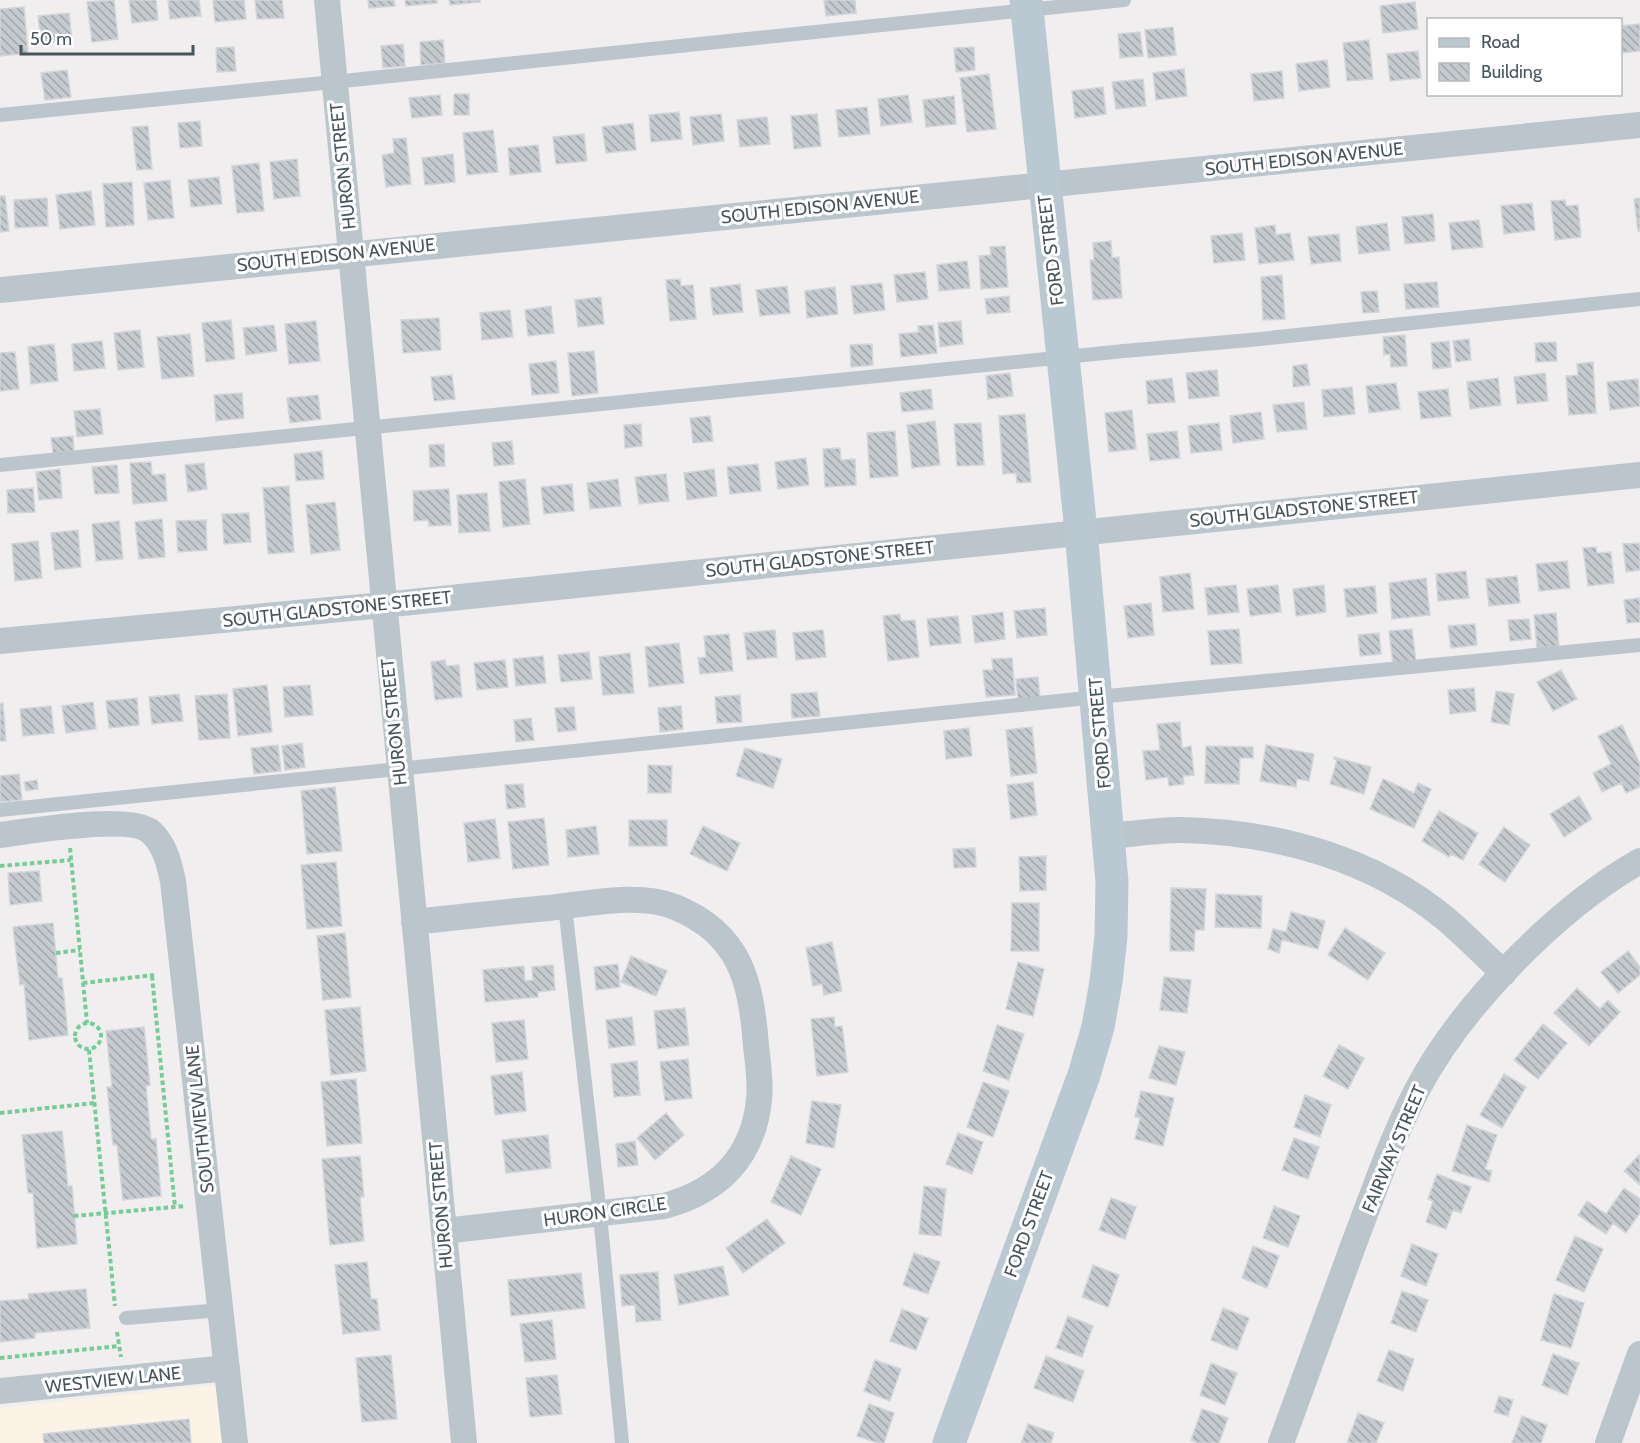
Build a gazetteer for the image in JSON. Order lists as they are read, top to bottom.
{
  "streets": {
    "street": [
      "SOUTH EDISON AVENUE",
      "HURON STREET",
      "FORD STREET",
      "SOUTH GLADSTONE STREET",
      "SOUTHVIEW LANE",
      "FAIRWAY STREET",
      "HURON CIRCLE",
      "WESTVIEW LANE"
    ]
  },
  "crossings": [
    ["SOUTH EDISON AVENUE", "HURON STREET"],
    ["SOUTH EDISON AVENUE", "FORD STREET"],
    ["HURON STREET", "SOUTH GLADSTONE STREET"],
    ["HURON STREET", "HURON CIRCLE"],
    ["FORD STREET", "SOUTH GLADSTONE STREET"],
    ["SOUTHVIEW LANE", "WESTVIEW LANE"]
  ],
  "legend": ["Road", "Building"],
  "scale_bar": "50 m"
}
